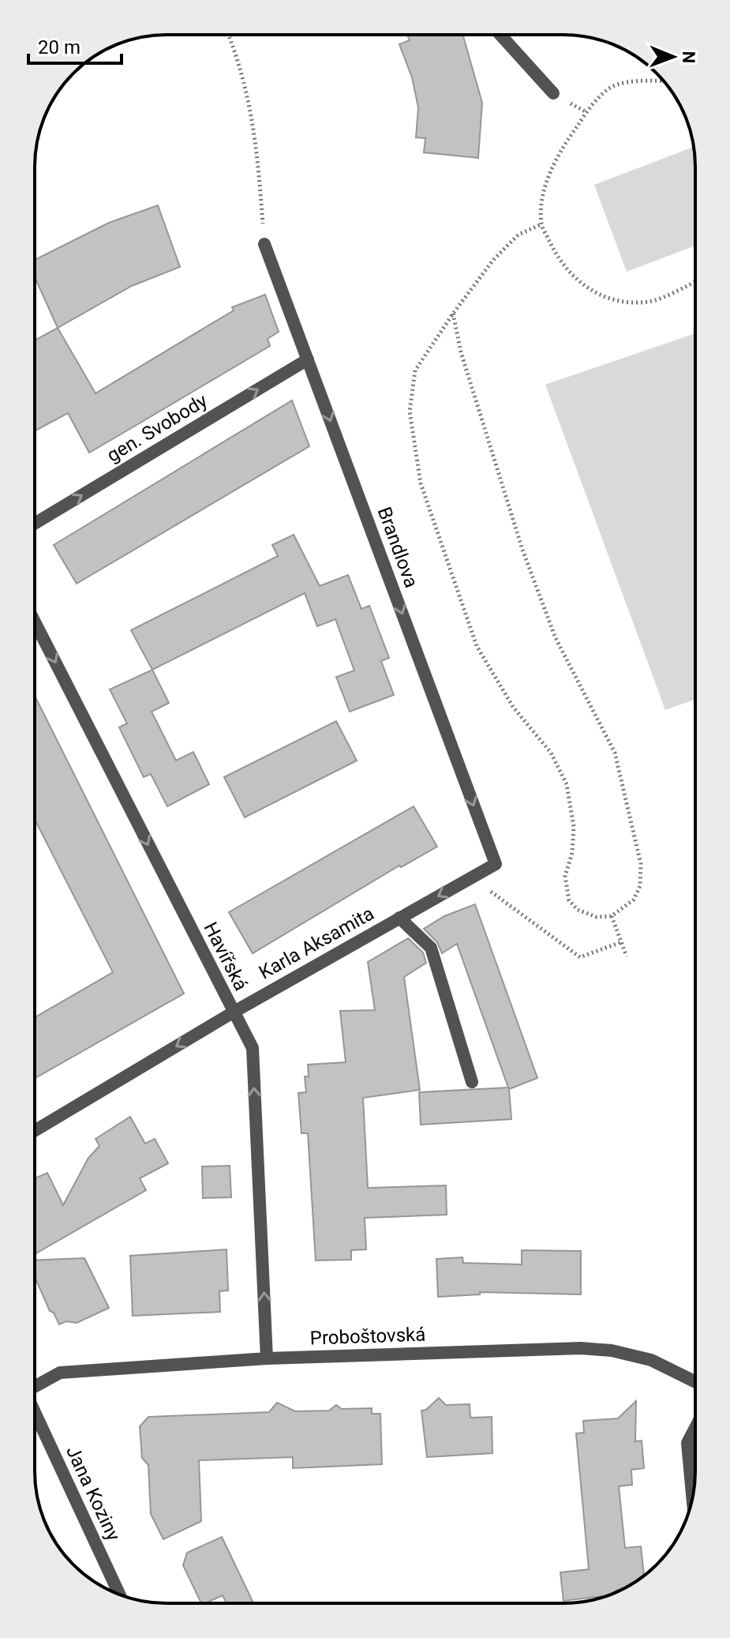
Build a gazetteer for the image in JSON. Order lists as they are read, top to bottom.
{
  "streets": {
    "street": [
      "gen. Svobody",
      "Brandlova",
      "Karla Aksamita",
      "Havířská",
      "Proboštovská",
      "Jana Koziny"
    ]
  },
  "crossings": [
    ["gen. Svobody", "Brandlova"],
    ["Brandlova", "Karla Aksamita"],
    ["Karla Aksamita", "Havířská"],
    ["Havířská", "Proboštovská"]
  ],
  "one_way": ["gen. Svobody", "Brandlova", "Karla Aksamita"],
  "scale_bar": "20 m",
  "north": "right"
}
